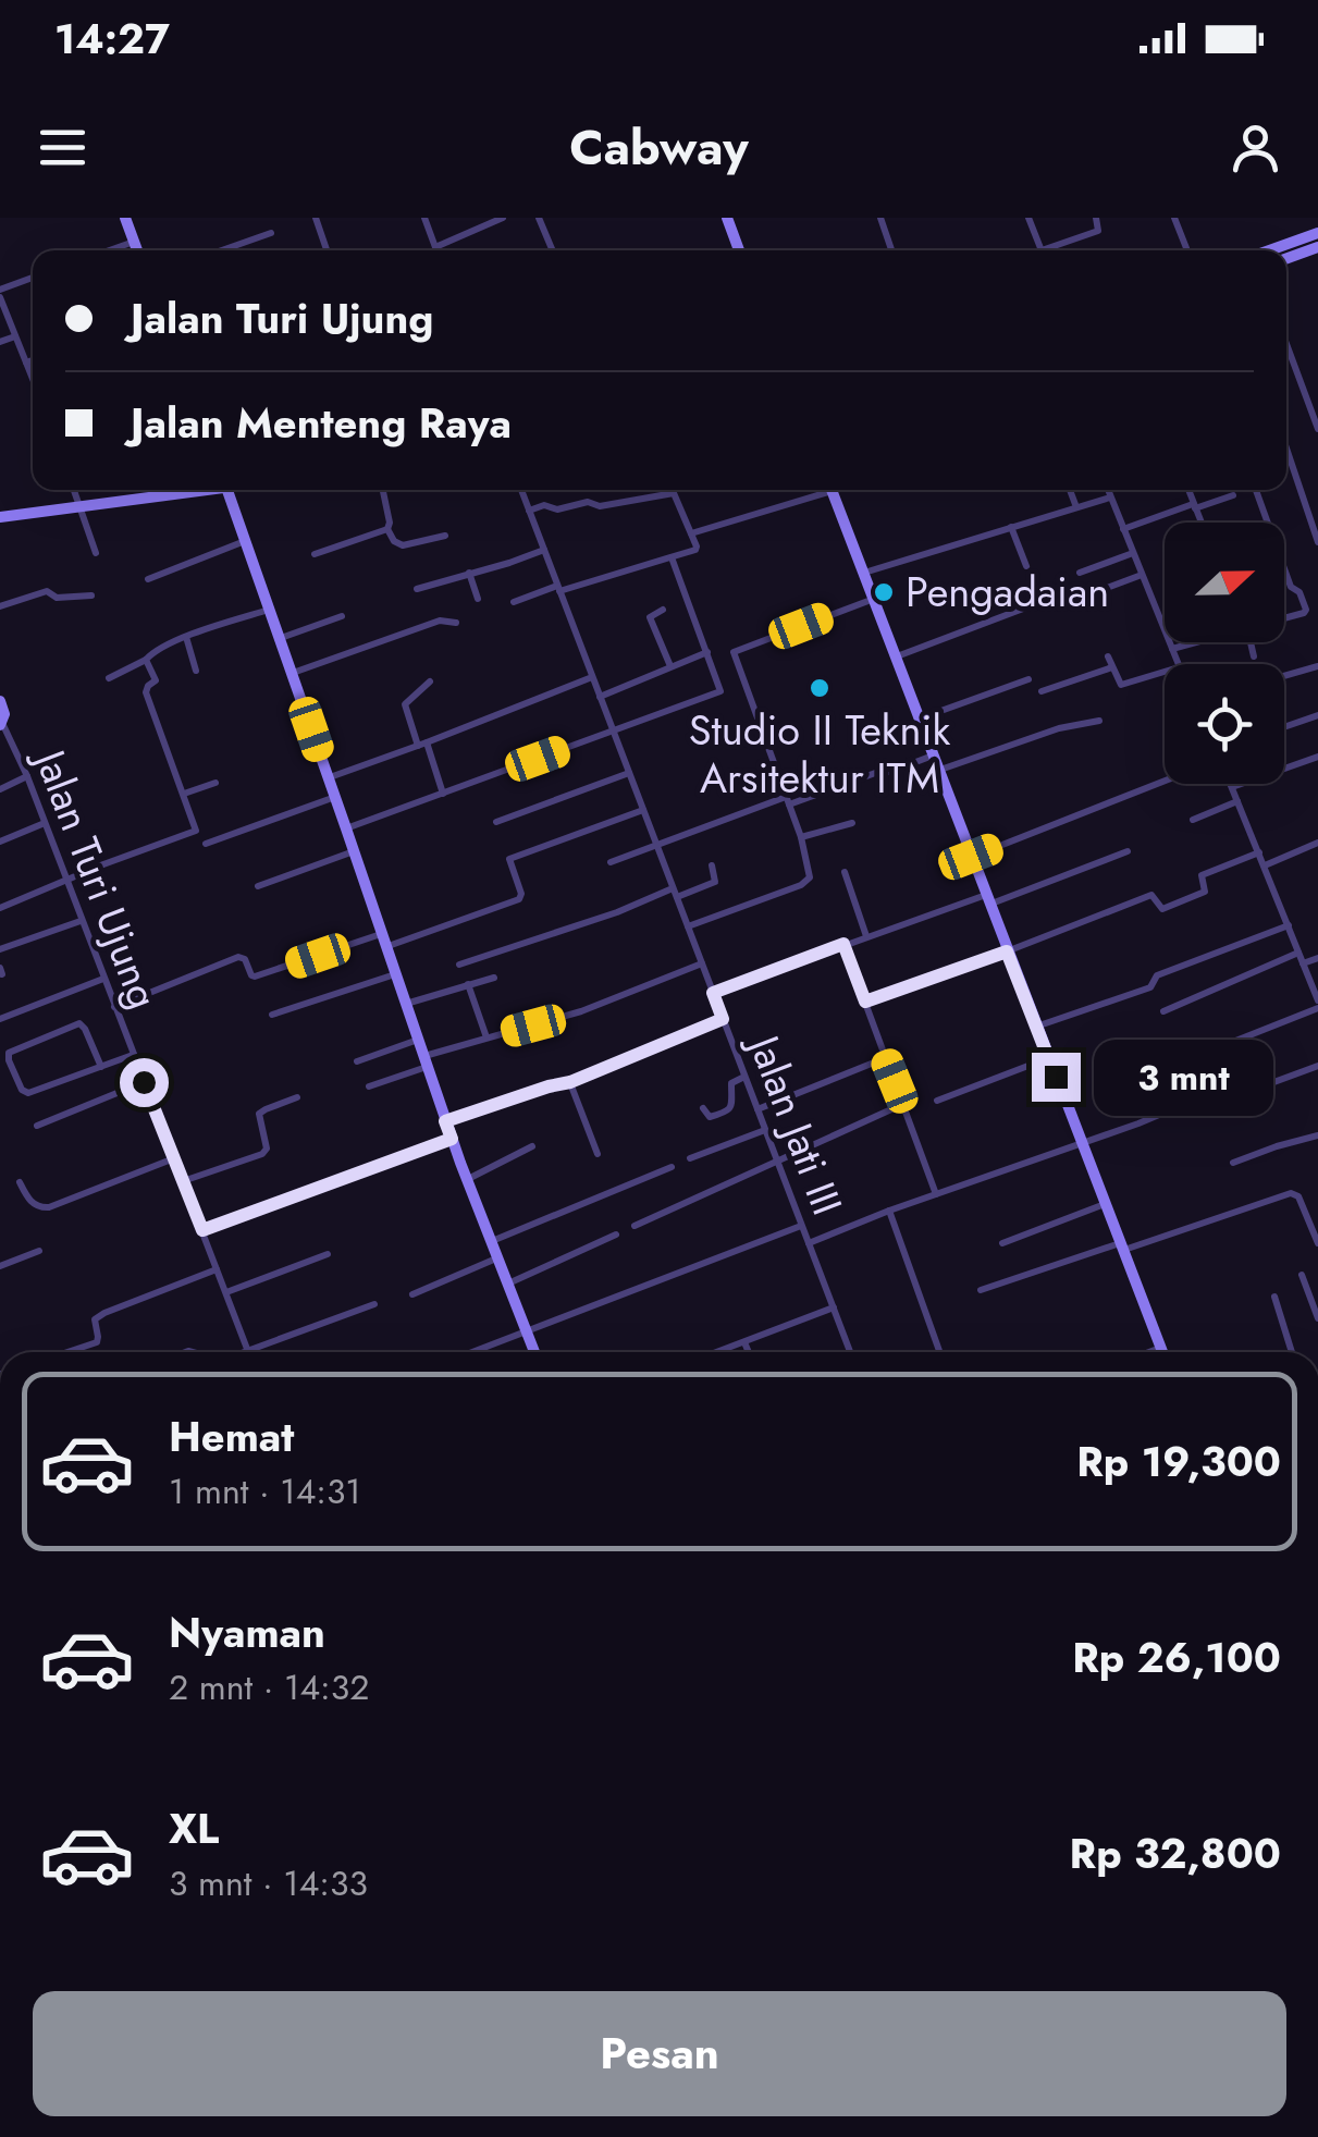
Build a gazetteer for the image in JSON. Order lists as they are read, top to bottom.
{
  "streets": {
    "street": ["Jalan Turi Ujung", "Jalan Jati III"]
  },
  "places": ["Pengadaian", "Studio II Teknik Arsitektur ITM"],
  "north": "right",
  "page": {
    "status": "14:27",
    "header": "Cabway",
    "banner": ["Jalan Turi Ujung", "Jalan Menteng Raya"],
    "bubble": "3 mnt",
    "list": [
      {
        "name": "Hemat",
        "note": "1 mnt · 14:31",
        "value": "Rp 19,300"
      },
      {
        "name": "Nyaman",
        "note": "2 mnt · 14:32",
        "value": "Rp 26,100"
      },
      {
        "name": "XL",
        "note": "3 mnt · 14:33",
        "value": "Rp 32,800"
      }
    ],
    "buttons": "Pesan"
  }
}
